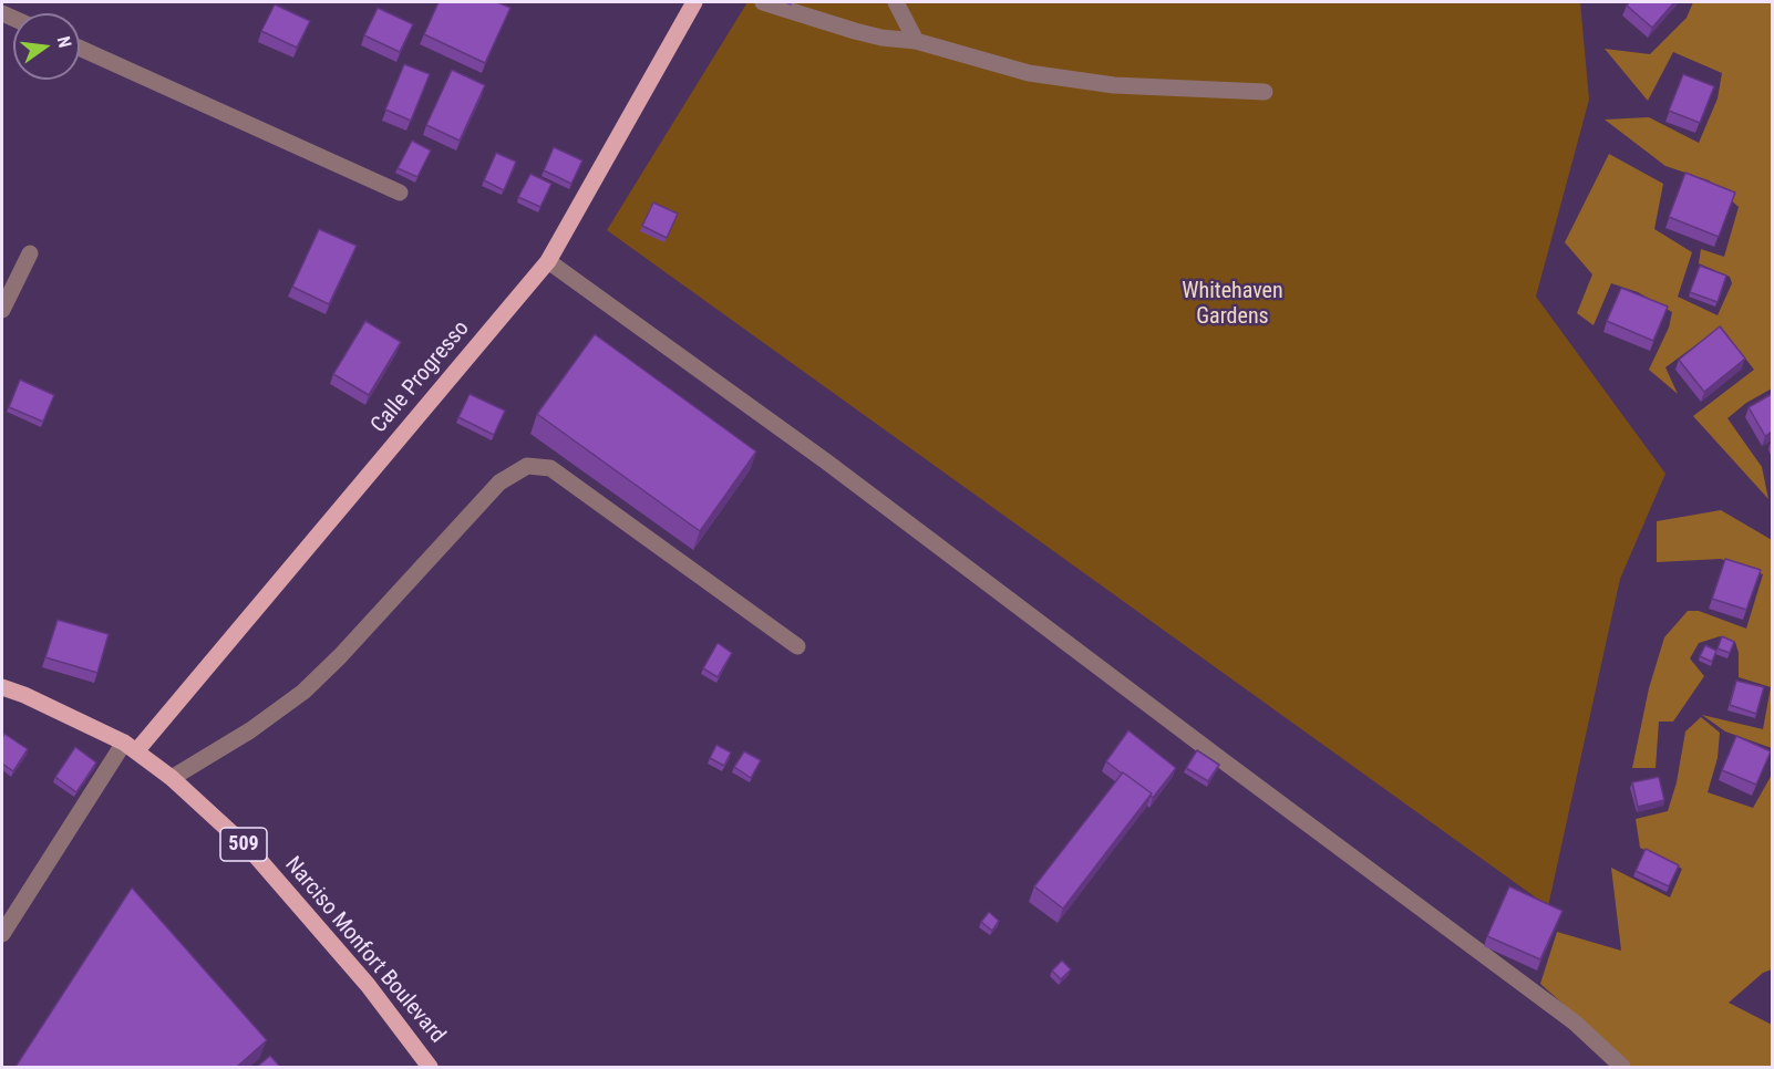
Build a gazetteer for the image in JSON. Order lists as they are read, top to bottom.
{
  "streets": {
    "main road": ["Calle Progresso", "509", "Narciso Monfort Boulevard"]
  },
  "crossings": [
    ["Calle Progresso", "Narciso Monfort Boulevard"]
  ],
  "parks": ["Whitehaven Gardens"],
  "north": "right"
}
